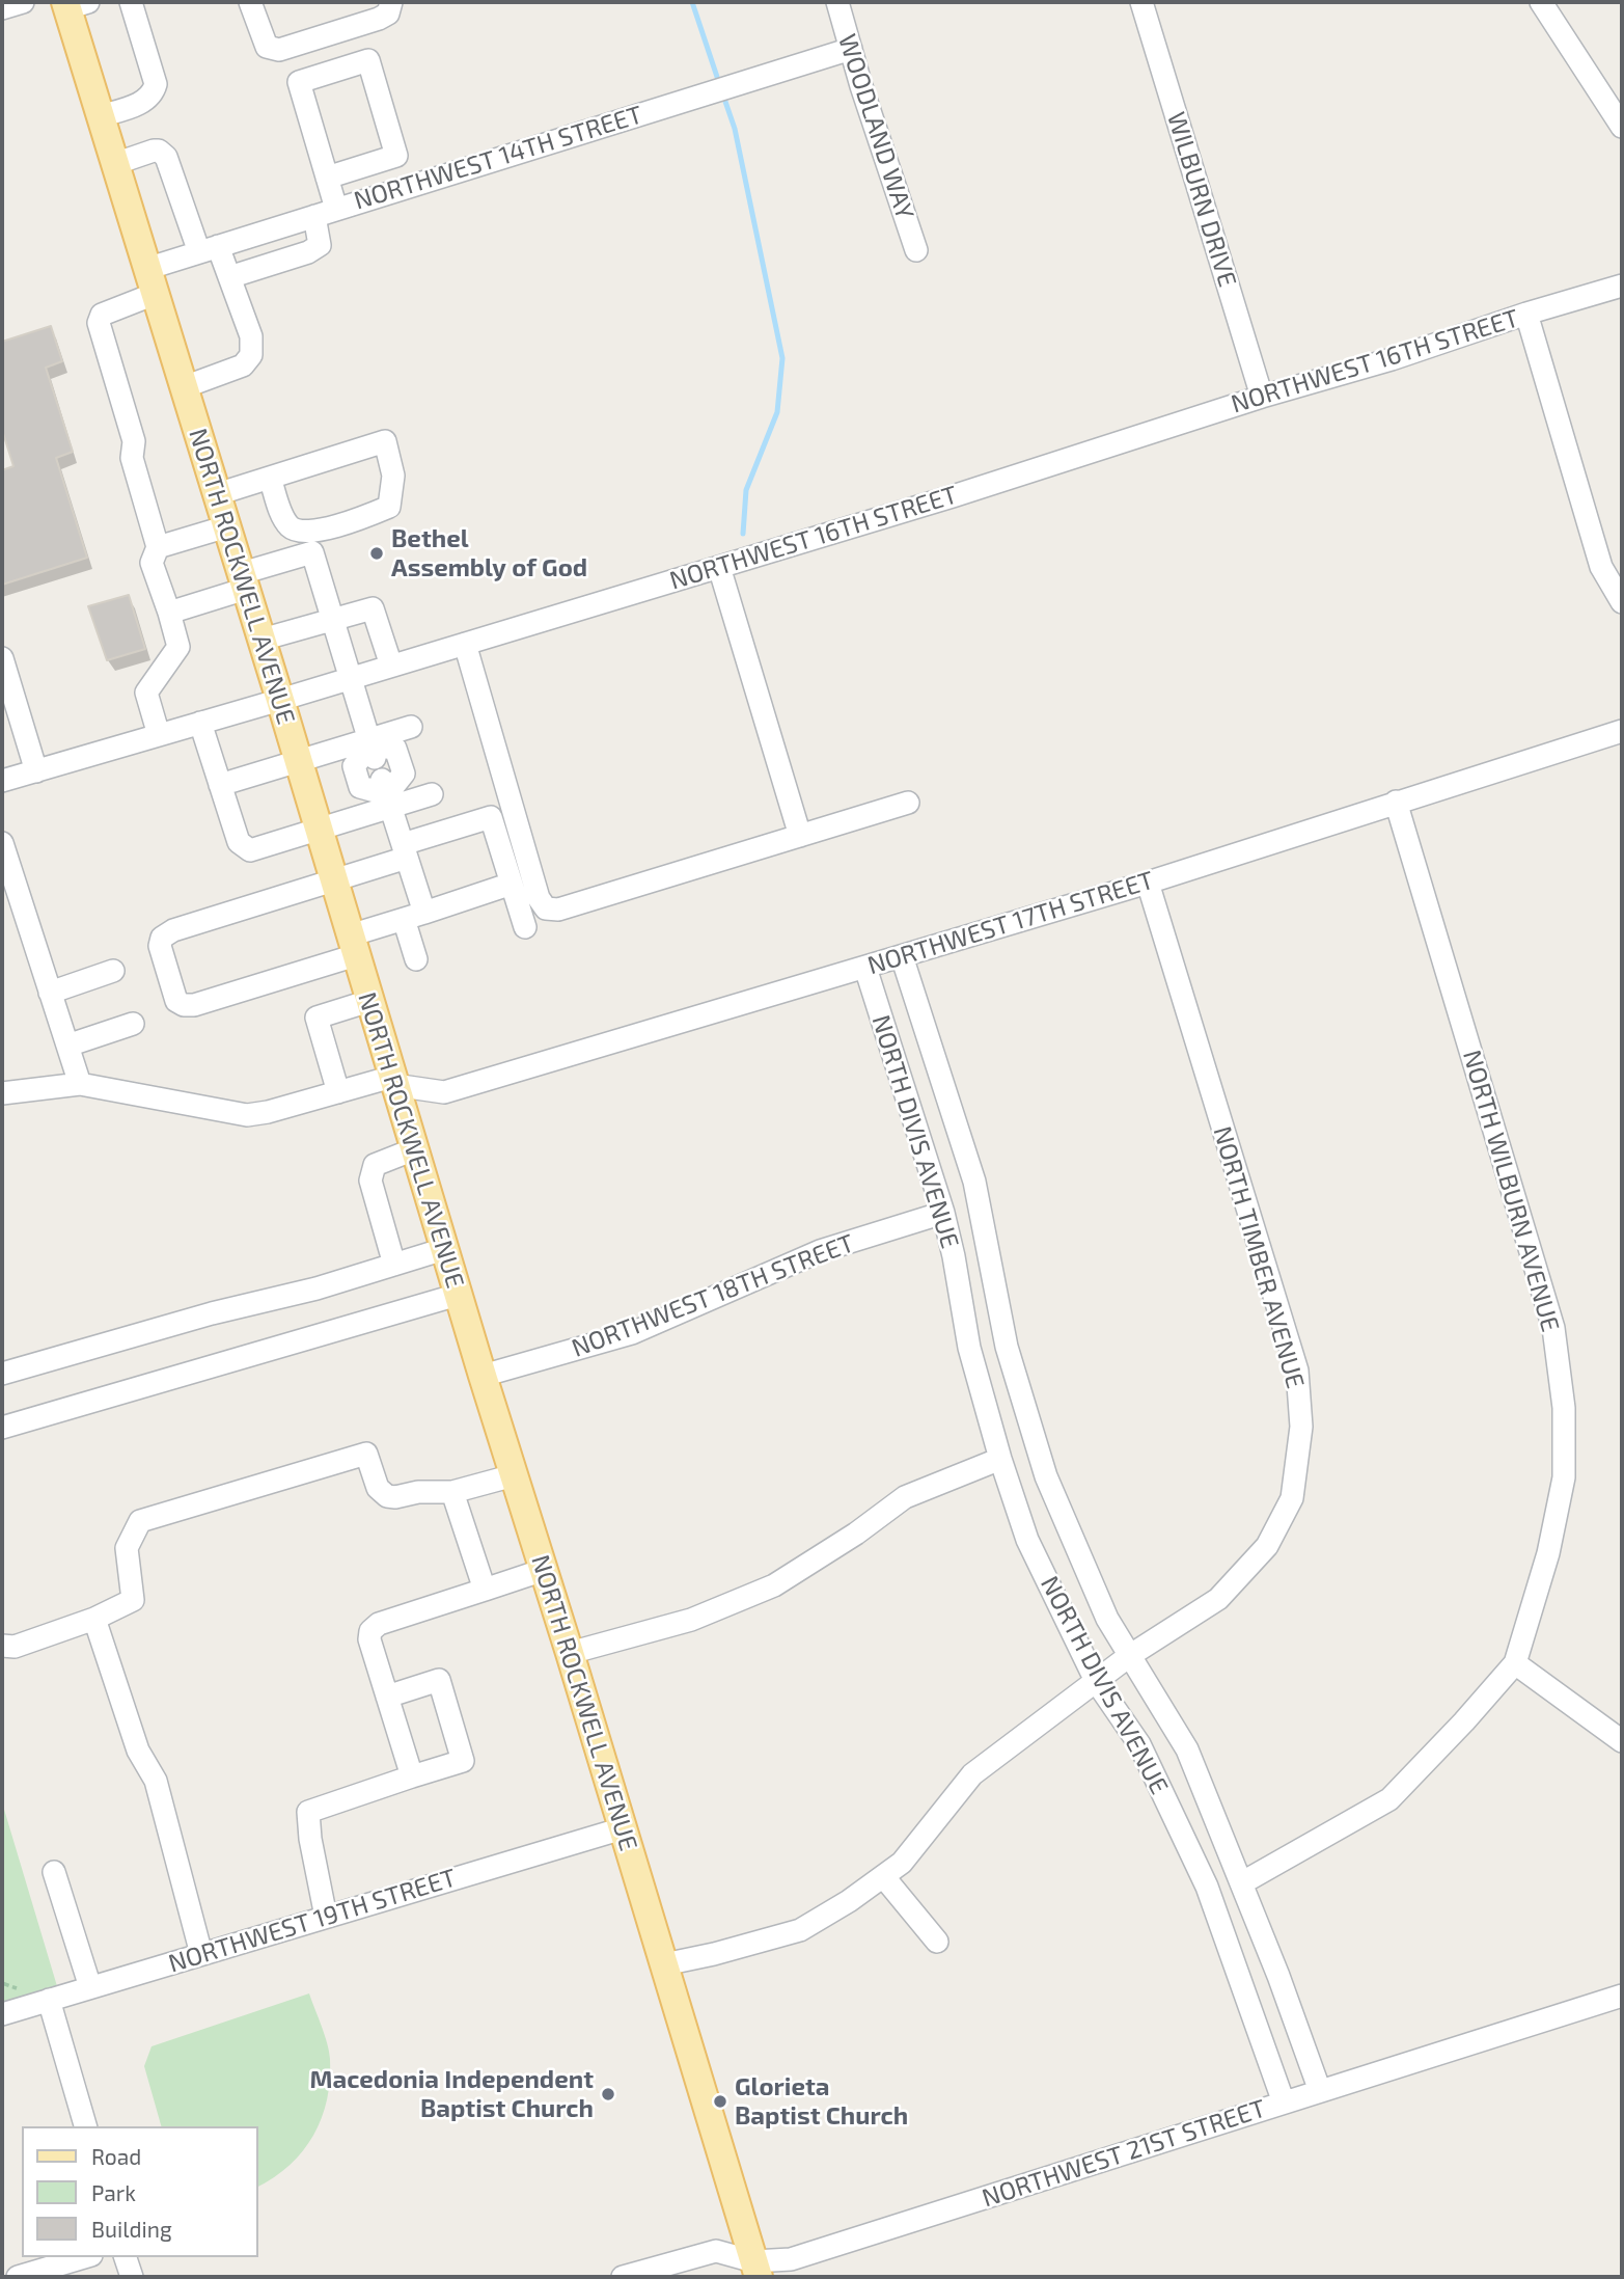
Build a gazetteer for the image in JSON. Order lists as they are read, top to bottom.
{
  "streets": {
    "main road": ["NORTH ROCKWELL AVENUE"],
    "street": [
      "WOODLAND WAY",
      "NORTHWEST 14TH STREET",
      "WILBURN DRIVE",
      "NORTHWEST 16TH STREET",
      "NORTHWEST 17TH STREET",
      "NORTH DIVIS AVENUE",
      "NORTH WILBURN AVENUE",
      "NORTH TIMBER AVENUE",
      "NORTHWEST 18TH STREET",
      "NORTHWEST 19TH STREET",
      "NORTHWEST 21ST STREET"
    ]
  },
  "crossings": [
    ["WOODLAND WAY", "NORTHWEST 14TH STREET"],
    ["NORTHWEST 14TH STREET", "NORTH ROCKWELL AVENUE"],
    ["WILBURN DRIVE", "NORTHWEST 16TH STREET"],
    ["NORTHWEST 16TH STREET", "NORTH ROCKWELL AVENUE"],
    ["NORTH ROCKWELL AVENUE", "NORTHWEST 17TH STREET"],
    ["NORTH ROCKWELL AVENUE", "NORTH TIMBER AVENUE"],
    ["NORTH ROCKWELL AVENUE", "NORTHWEST 18TH STREET"],
    ["NORTH ROCKWELL AVENUE", "NORTHWEST 19TH STREET"],
    ["NORTH ROCKWELL AVENUE", "NORTHWEST 21ST STREET"],
    ["NORTHWEST 17TH STREET", "NORTH DIVIS AVENUE"],
    ["NORTHWEST 17TH STREET", "NORTH WILBURN AVENUE"],
    ["NORTHWEST 17TH STREET", "NORTH TIMBER AVENUE"],
    ["NORTH DIVIS AVENUE", "NORTH WILBURN AVENUE"],
    ["NORTH DIVIS AVENUE", "NORTH TIMBER AVENUE"],
    ["NORTH DIVIS AVENUE", "NORTHWEST 18TH STREET"],
    ["NORTH DIVIS AVENUE", "NORTHWEST 21ST STREET"]
  ],
  "places": ["Bethel Assembly of God", "Macedonia Independent Baptist Church", "Glorieta Baptist Church"],
  "legend": ["Road", "Park", "Building"]
}
